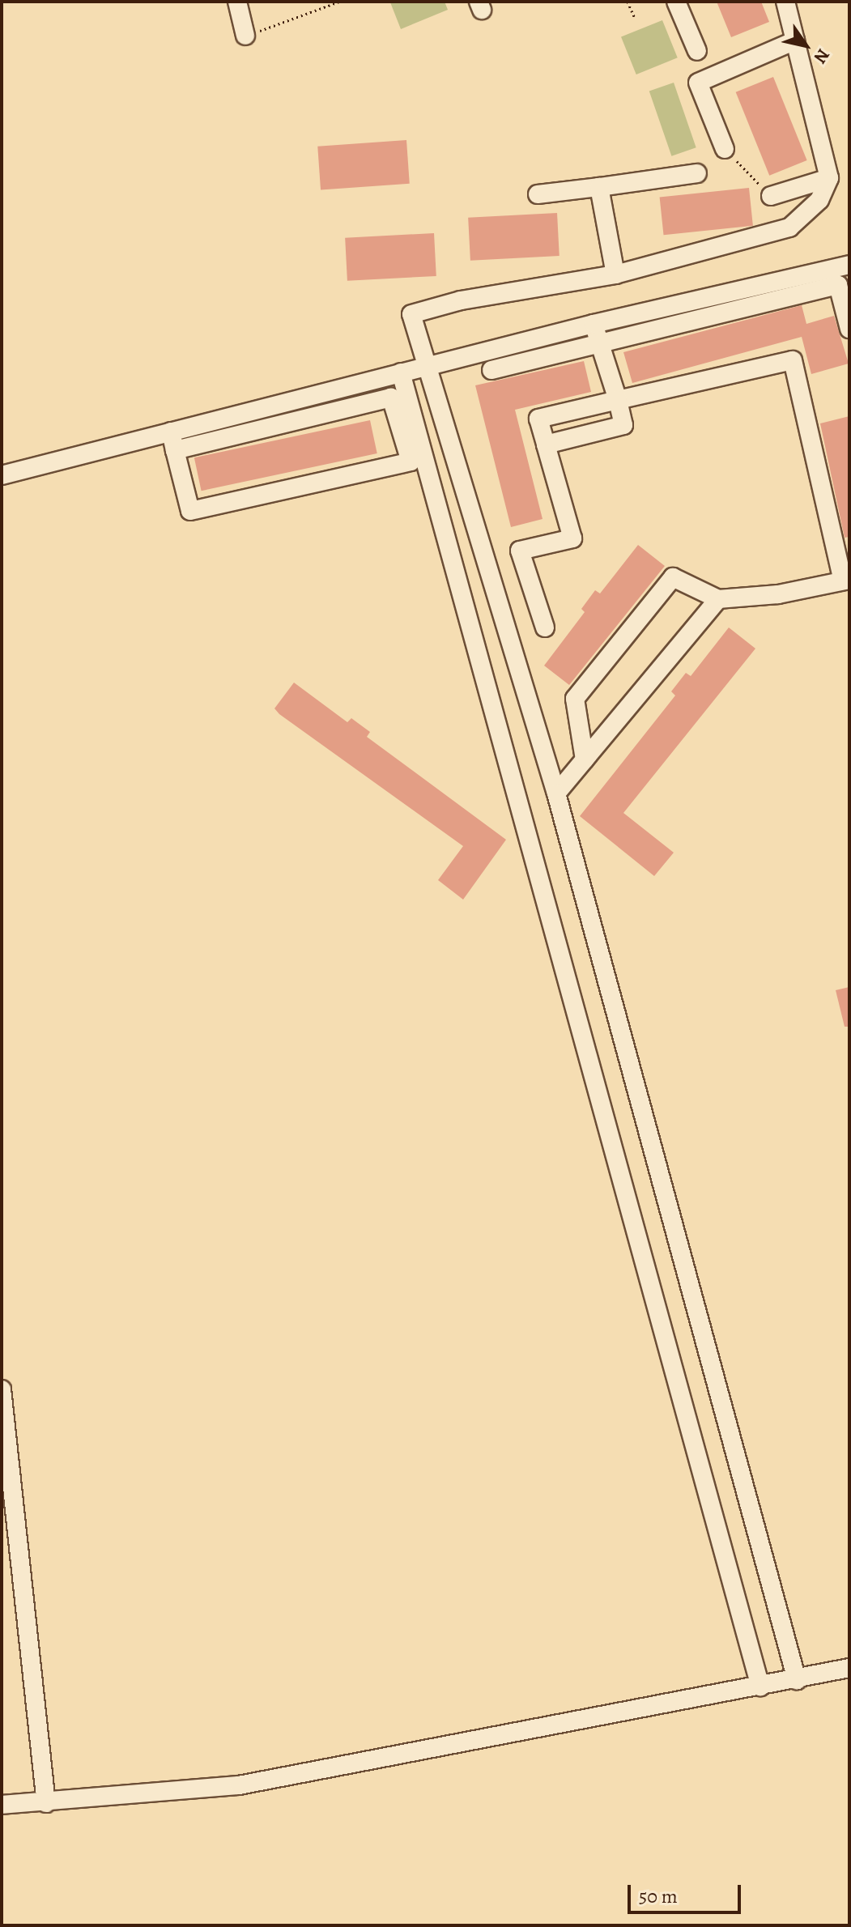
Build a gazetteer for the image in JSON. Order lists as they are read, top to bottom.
{
  "scale_bar": "50 m",
  "north": "bottom right"
}
